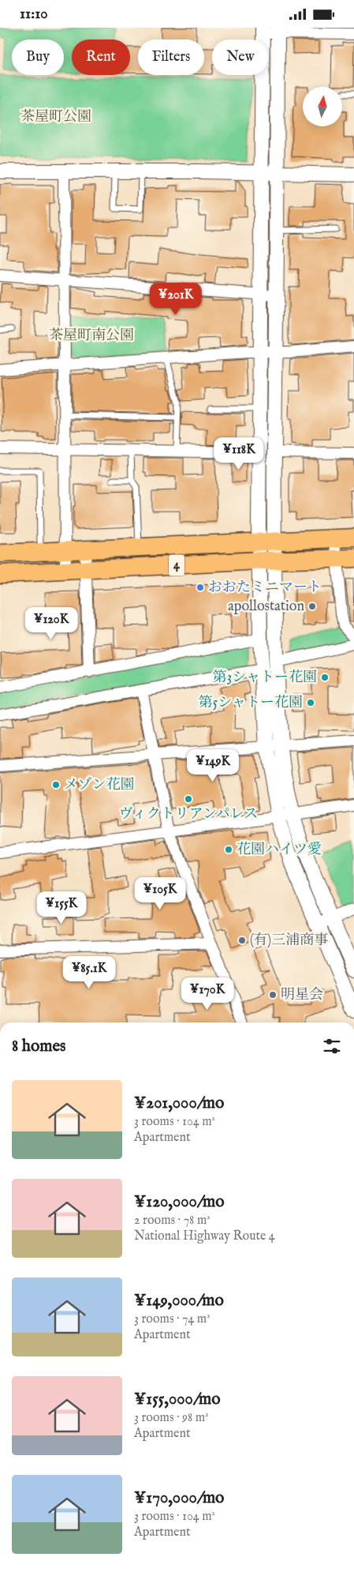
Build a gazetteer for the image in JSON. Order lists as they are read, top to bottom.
{
  "streets": {
    "highway": ["4"]
  },
  "parks": ["茶屋町公園", "茶屋町南公園"],
  "places": [
    "おおたミニマート",
    "apollostation",
    "第3シャトー花園",
    "第5シャトー花園",
    "メゾン花園",
    "ヴィクトリアンパレス",
    "花園ハイツ愛",
    "(有)三浦商事",
    "明星会"
  ],
  "north": "top",
  "page": {
    "status": "11:10",
    "chip": [
      "Buy",
      "Rent",
      "Filters",
      "New"
    ],
    "price": [
      "¥201K",
      "¥118K",
      "¥120K",
      "¥149K",
      "¥105K",
      "¥155K",
      "¥85.1K",
      "¥170K"
    ],
    "heading": "8 homes",
    "list": [
      {
        "name": "¥201,000/mo",
        "note": "3 rooms · 104 m² · Apartment"
      },
      {
        "name": "¥120,000/mo",
        "note": "2 rooms · 78 m² · National Highway Route 4"
      },
      {
        "name": "¥149,000/mo",
        "note": "3 rooms · 74 m² · Apartment"
      },
      {
        "name": "¥155,000/mo",
        "note": "3 rooms · 98 m² · Apartment"
      },
      {
        "name": "¥170,000/mo",
        "note": "3 rooms · 104 m² · Apartment"
      }
    ]
  }
}
